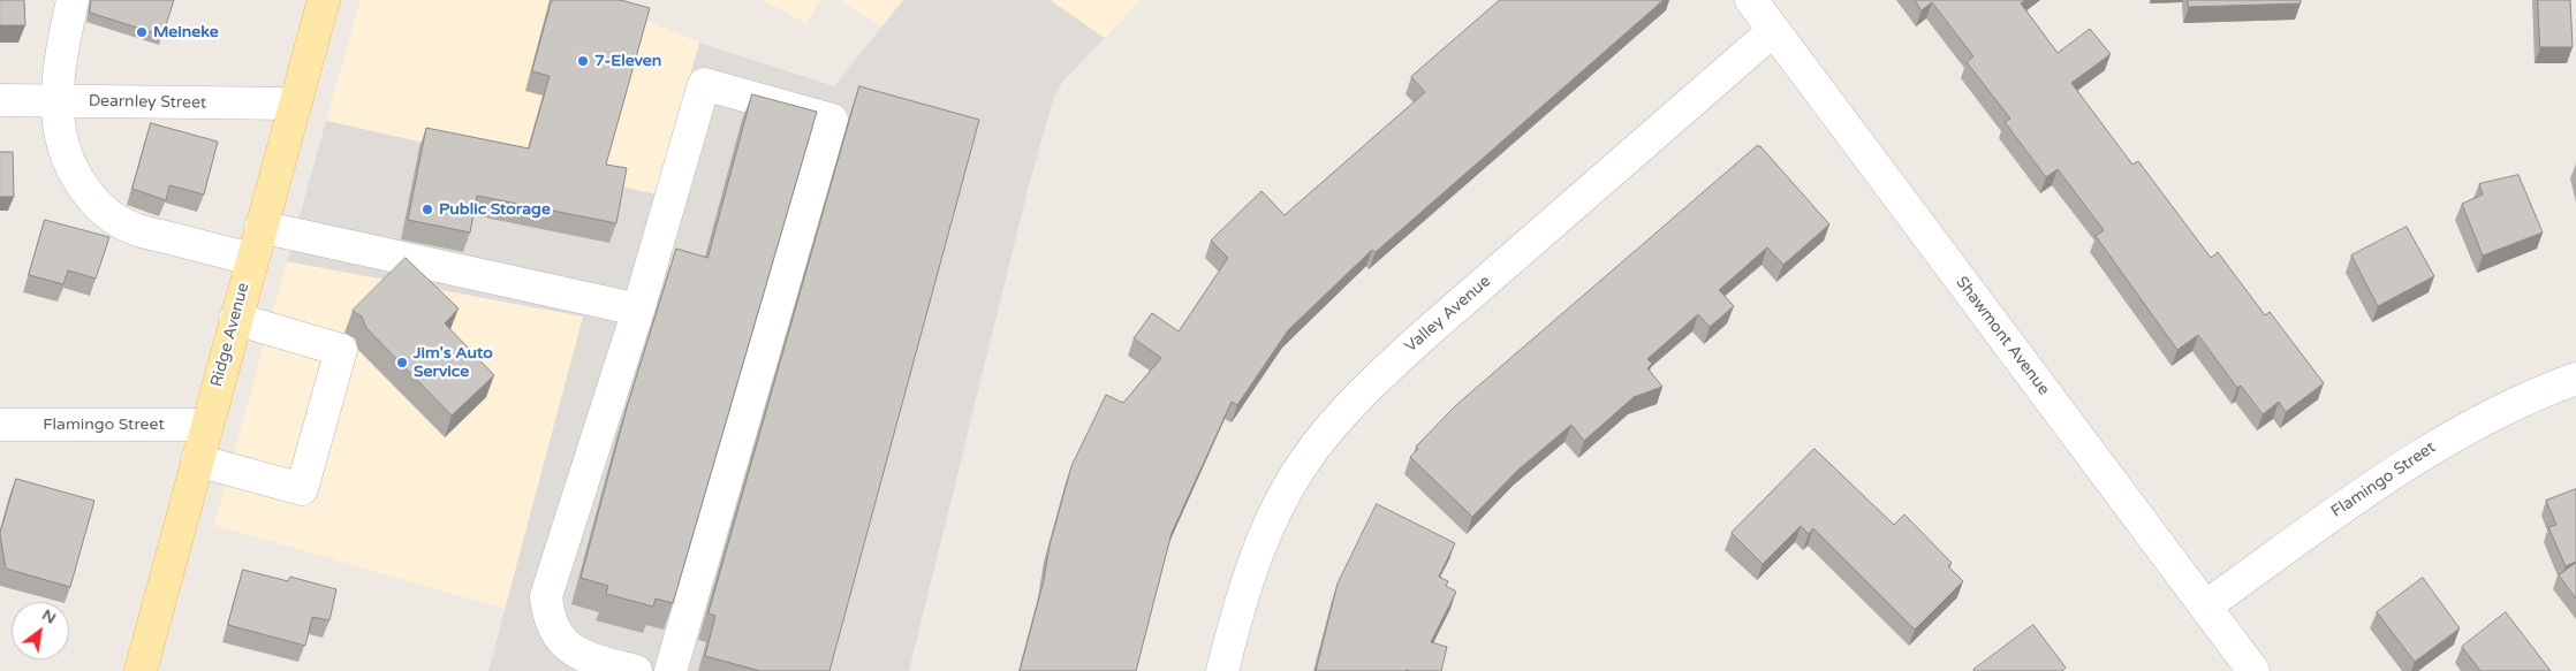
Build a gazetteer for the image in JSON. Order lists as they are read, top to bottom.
{
  "streets": {
    "main road": ["Ridge Avenue"],
    "street": [
      "Dearnley Street",
      "Valley Avenue",
      "Shawmont Avenue",
      "Flamingo Street"
    ]
  },
  "crossings": [
    ["Dearnley Street", "Ridge Avenue"],
    ["Valley Avenue", "Shawmont Avenue"],
    ["Ridge Avenue", "Flamingo Street"],
    ["Shawmont Avenue", "Flamingo Street"]
  ],
  "places": [
    "Meineke",
    "7-Eleven",
    "Public Storage",
    "Jim's Auto Service"
  ],
  "north": "top right"
}
